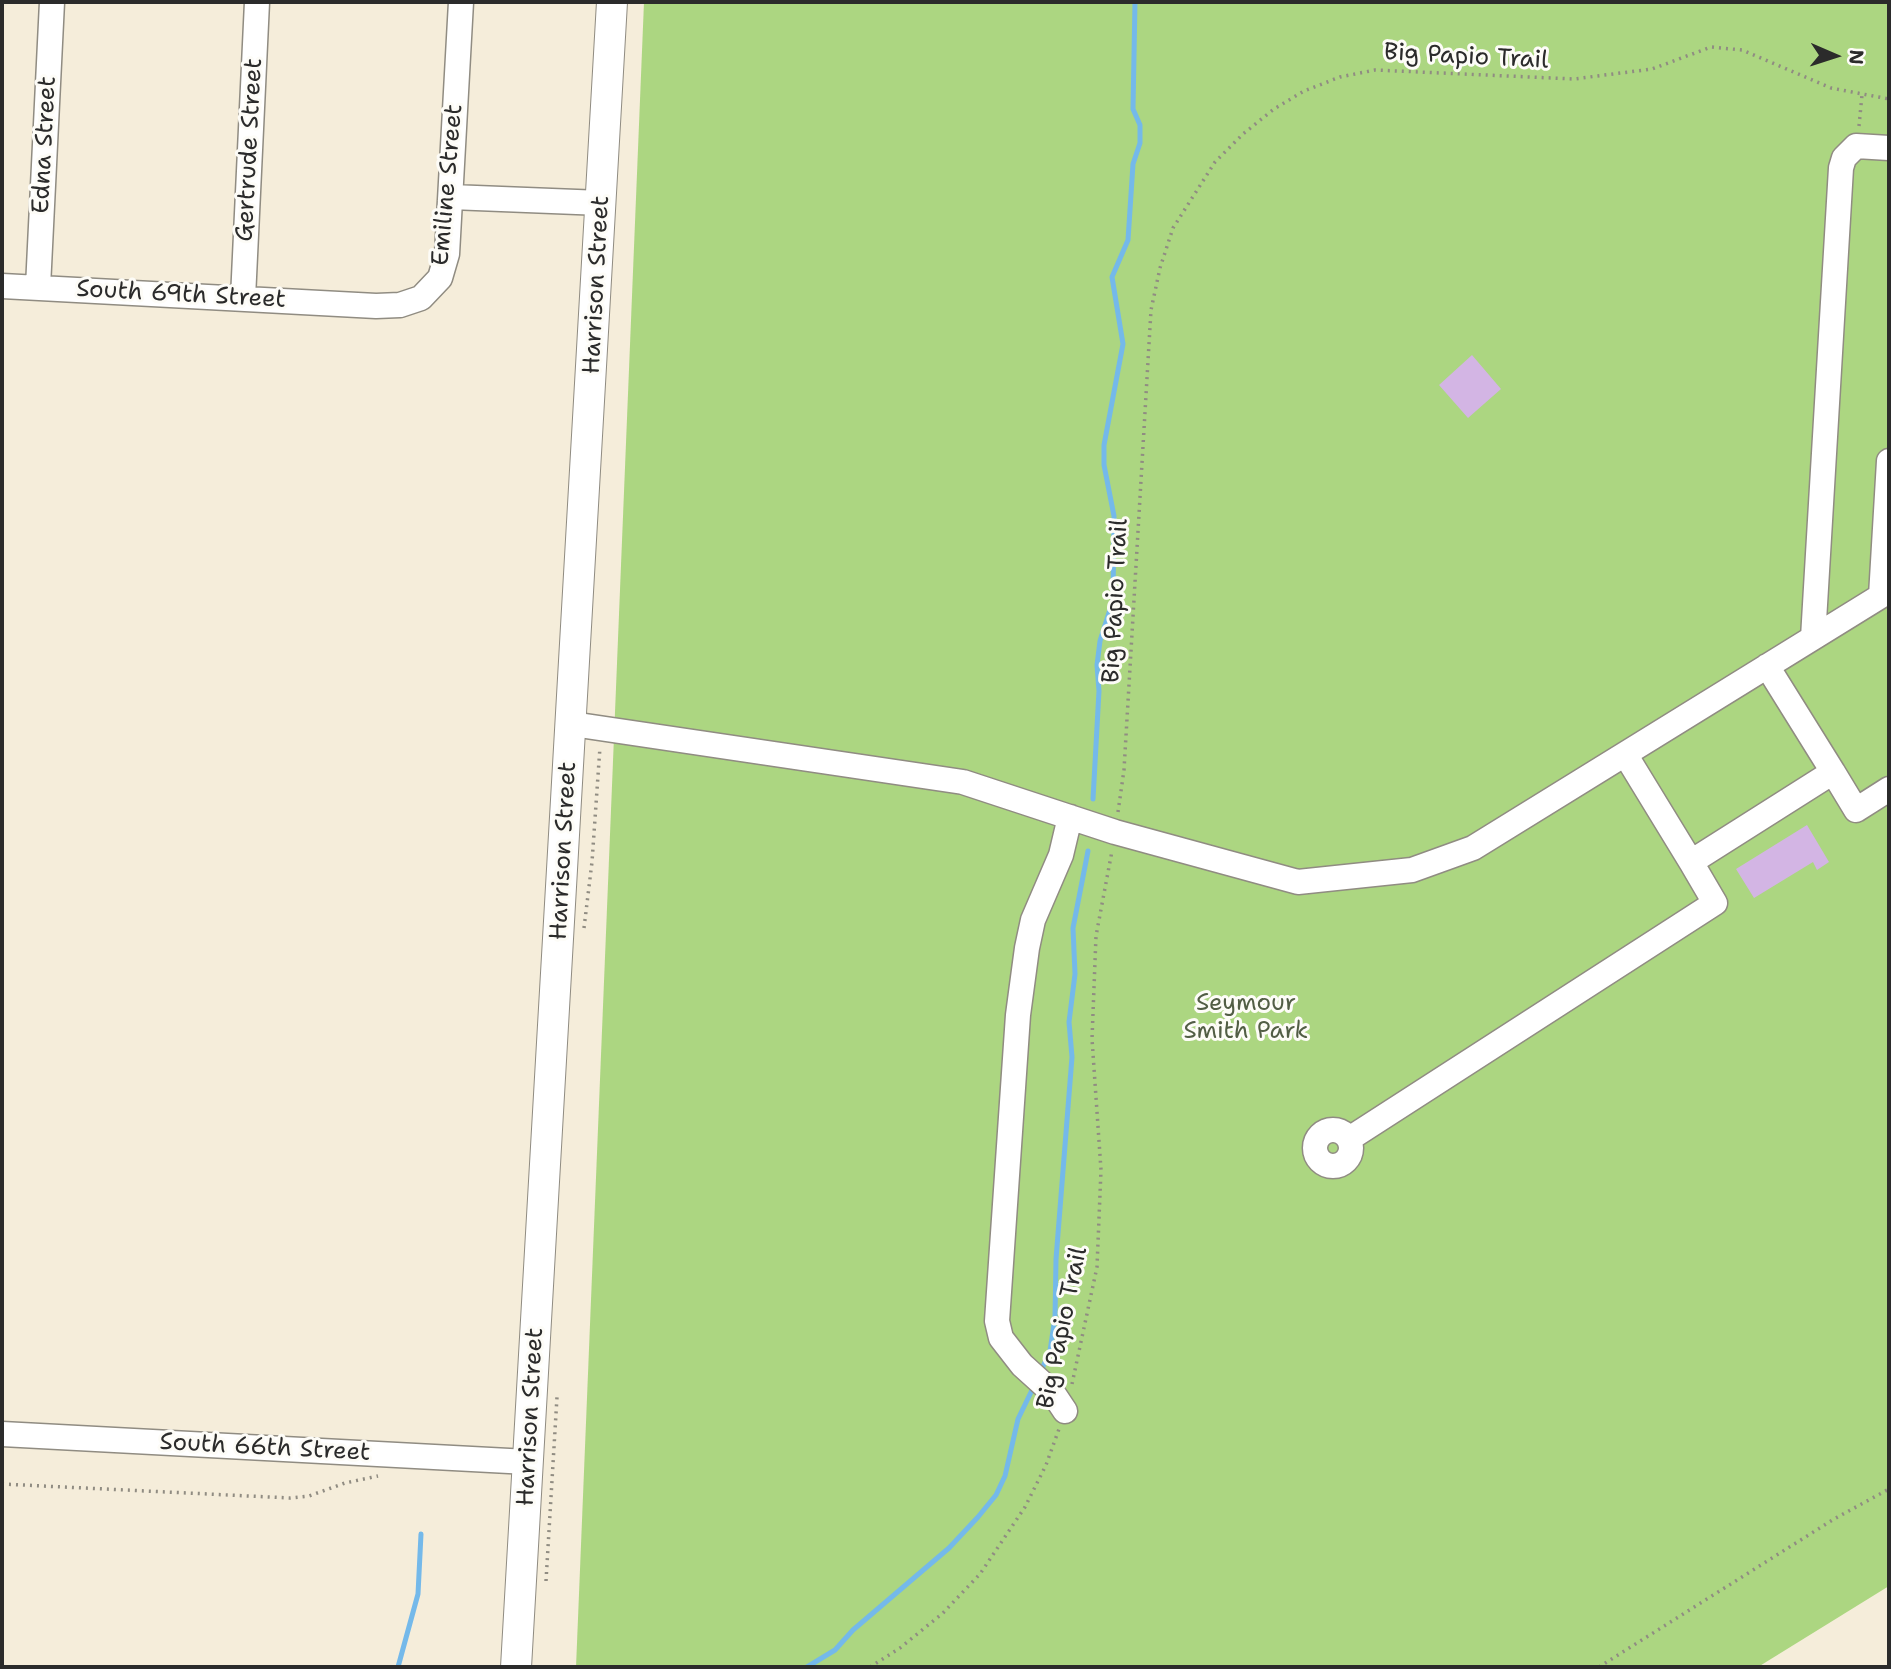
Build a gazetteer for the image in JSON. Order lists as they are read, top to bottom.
{
  "streets": {
    "main road": ["Harrison Street"],
    "street": [
      "Edna Street",
      "Gertrude Street",
      "Emiline Street",
      "South 69th Street",
      "South 66th Street"
    ],
    "path": ["Big Papio Trail"]
  },
  "crossings": [
    ["Edna Street", "South 69th Street"],
    ["Gertrude Street", "South 69th Street"],
    ["Emiline Street", "South 69th Street"],
    ["Harrison Street", "South 66th Street"]
  ],
  "parks": ["Seymour Smith Park"],
  "north": "right"
}
